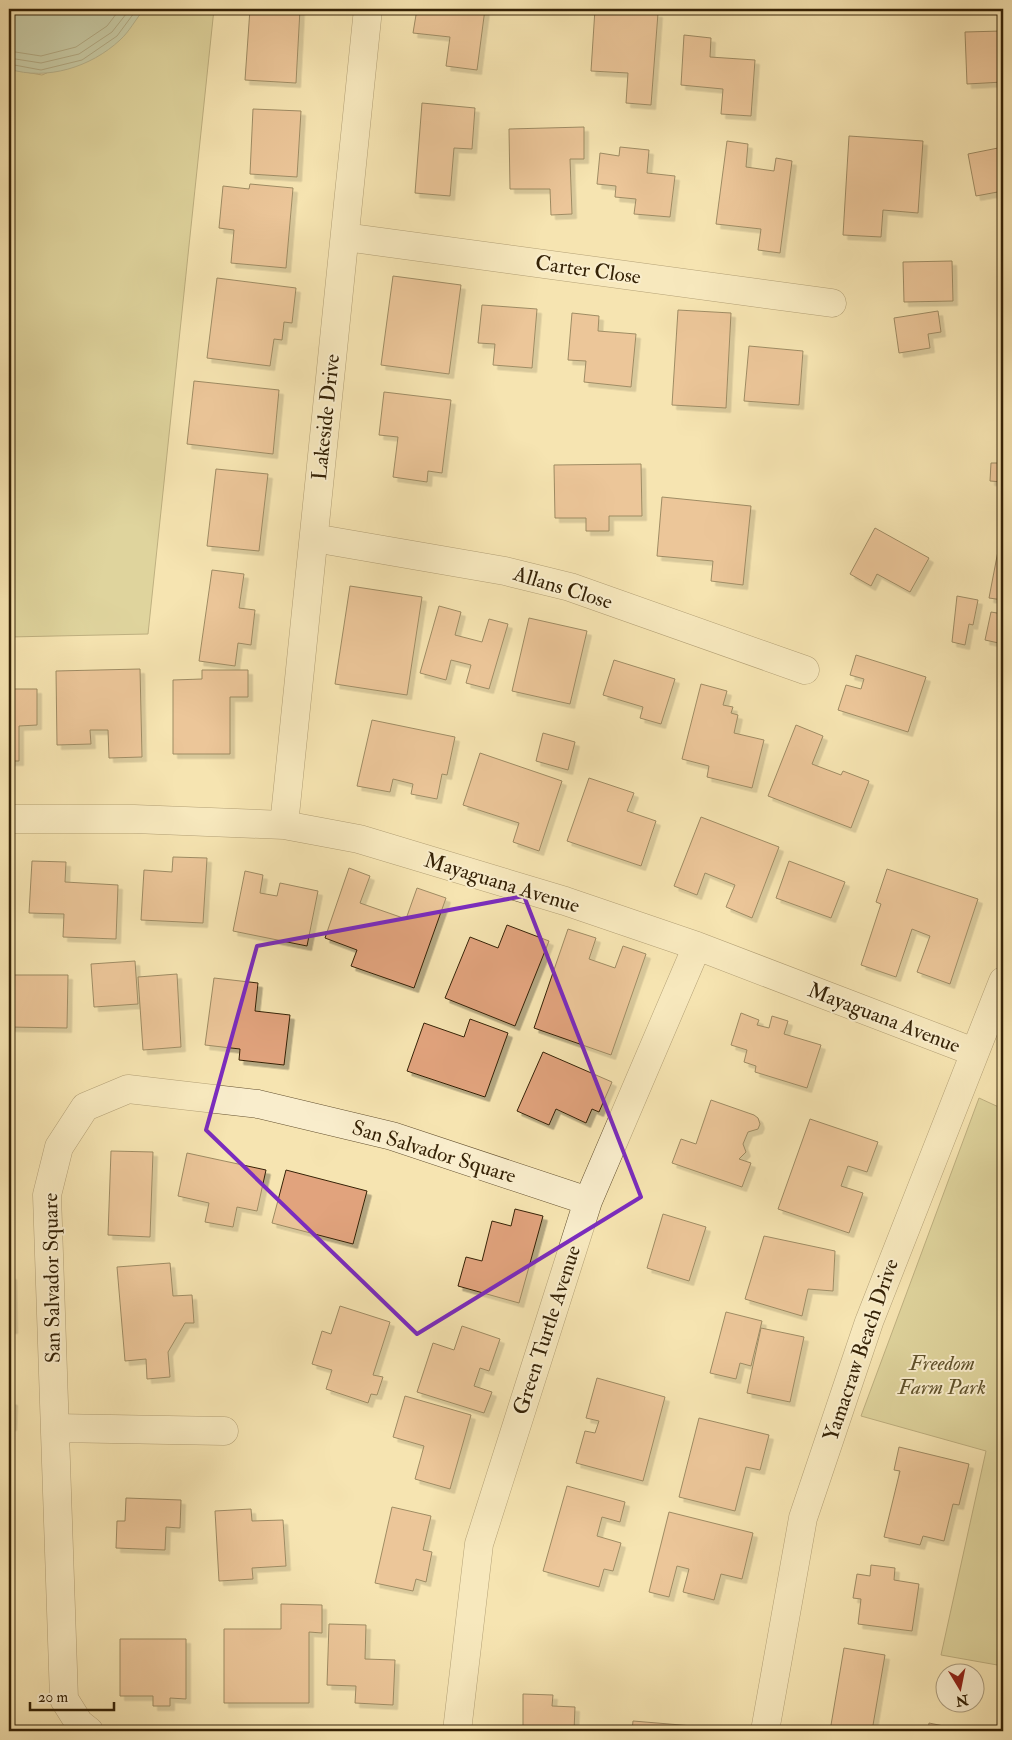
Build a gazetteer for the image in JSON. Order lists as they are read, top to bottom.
{
  "streets": {
    "street": [
      "Carter Close",
      "Lakeside Drive",
      "Allans Close",
      "Mayaguana Avenue",
      "San Salvador Square",
      "Green Turtle Avenue",
      "Yamacraw Beach Drive"
    ]
  },
  "crossings": [
    ["Carter Close", "Lakeside Drive"],
    ["Lakeside Drive", "Allans Close"],
    ["Lakeside Drive", "Mayaguana Avenue"],
    ["Mayaguana Avenue", "Green Turtle Avenue"],
    ["Mayaguana Avenue", "Yamacraw Beach Drive"],
    ["San Salvador Square", "Green Turtle Avenue"]
  ],
  "parks": ["Freedom Farm Park"],
  "scale_bar": "20 m",
  "north": "bottom"
}
